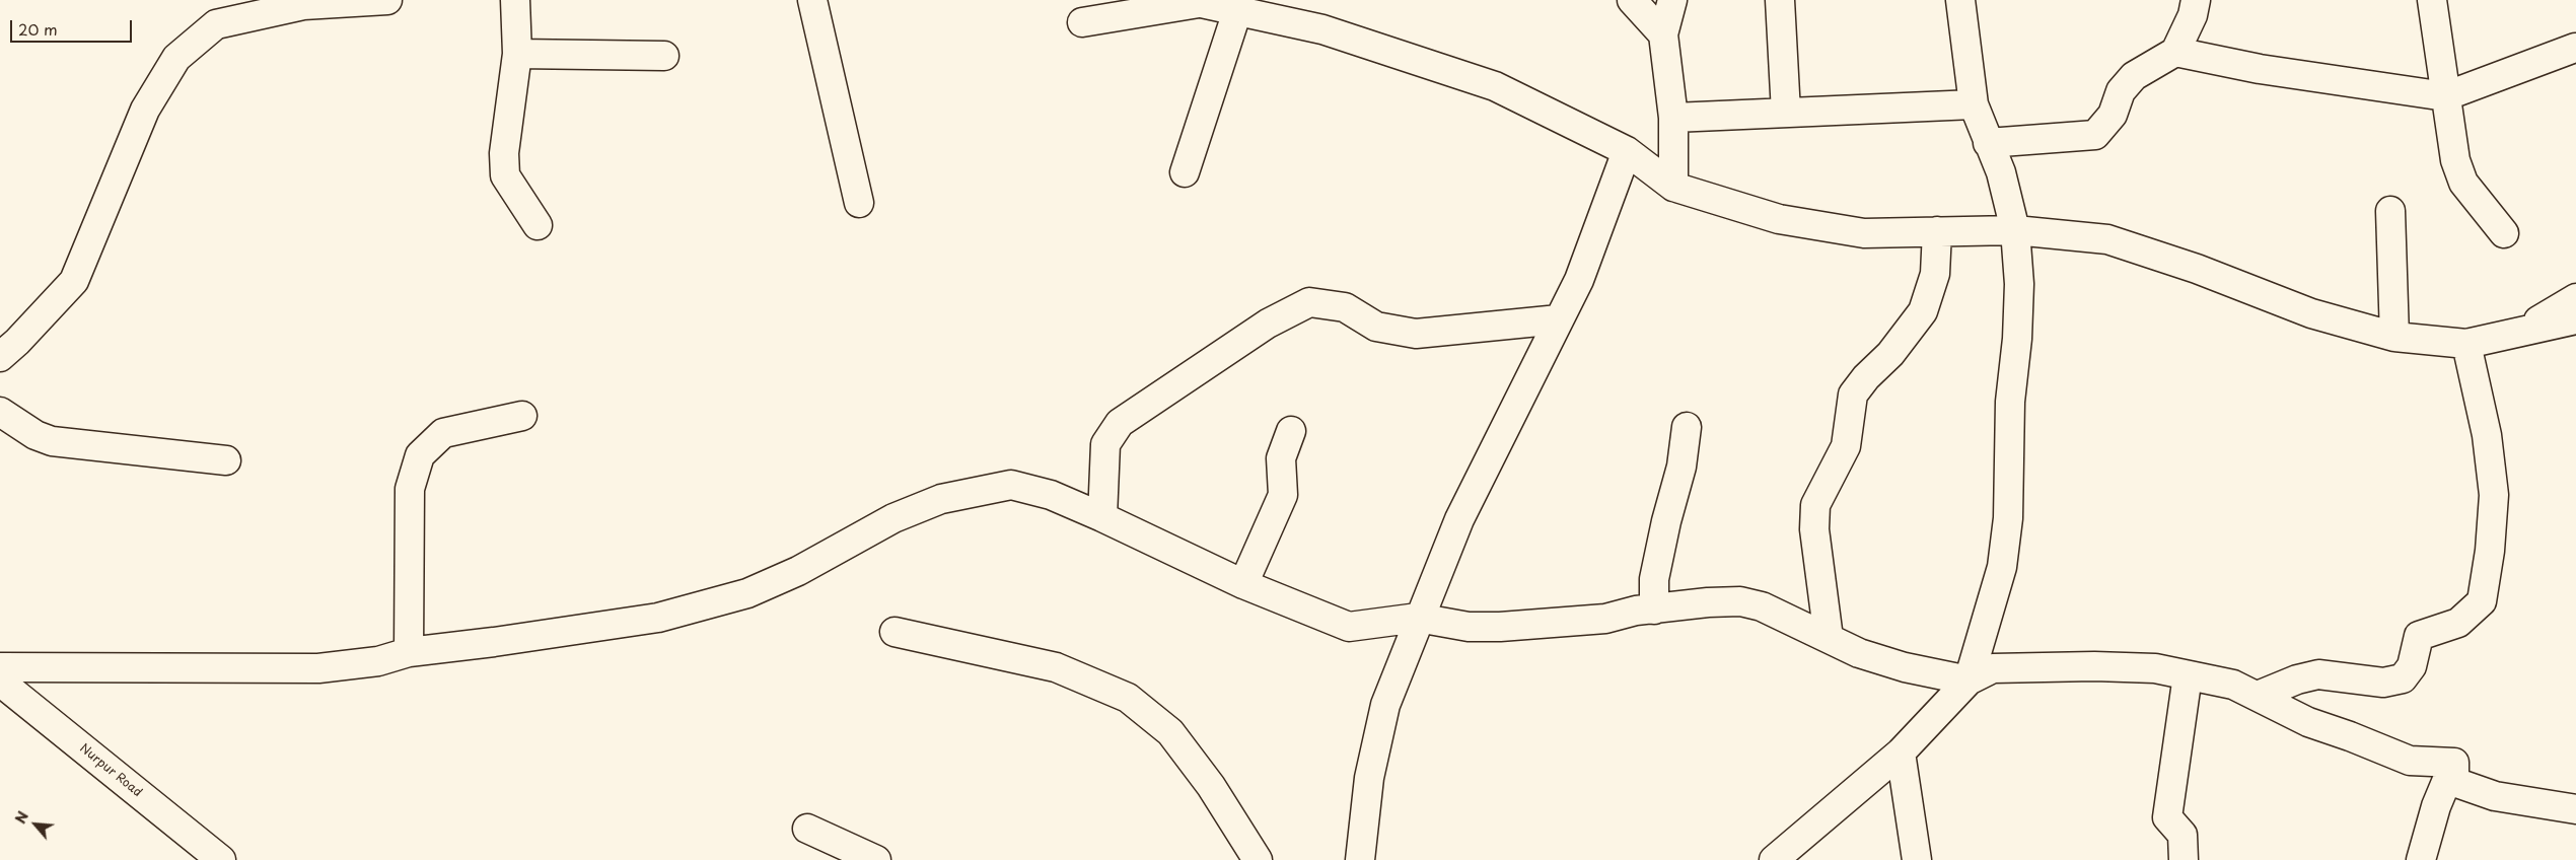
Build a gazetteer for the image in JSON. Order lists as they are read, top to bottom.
{
  "streets": {
    "street": ["Nurpur Road"]
  },
  "scale_bar": "20 m",
  "north": "top left"
}
